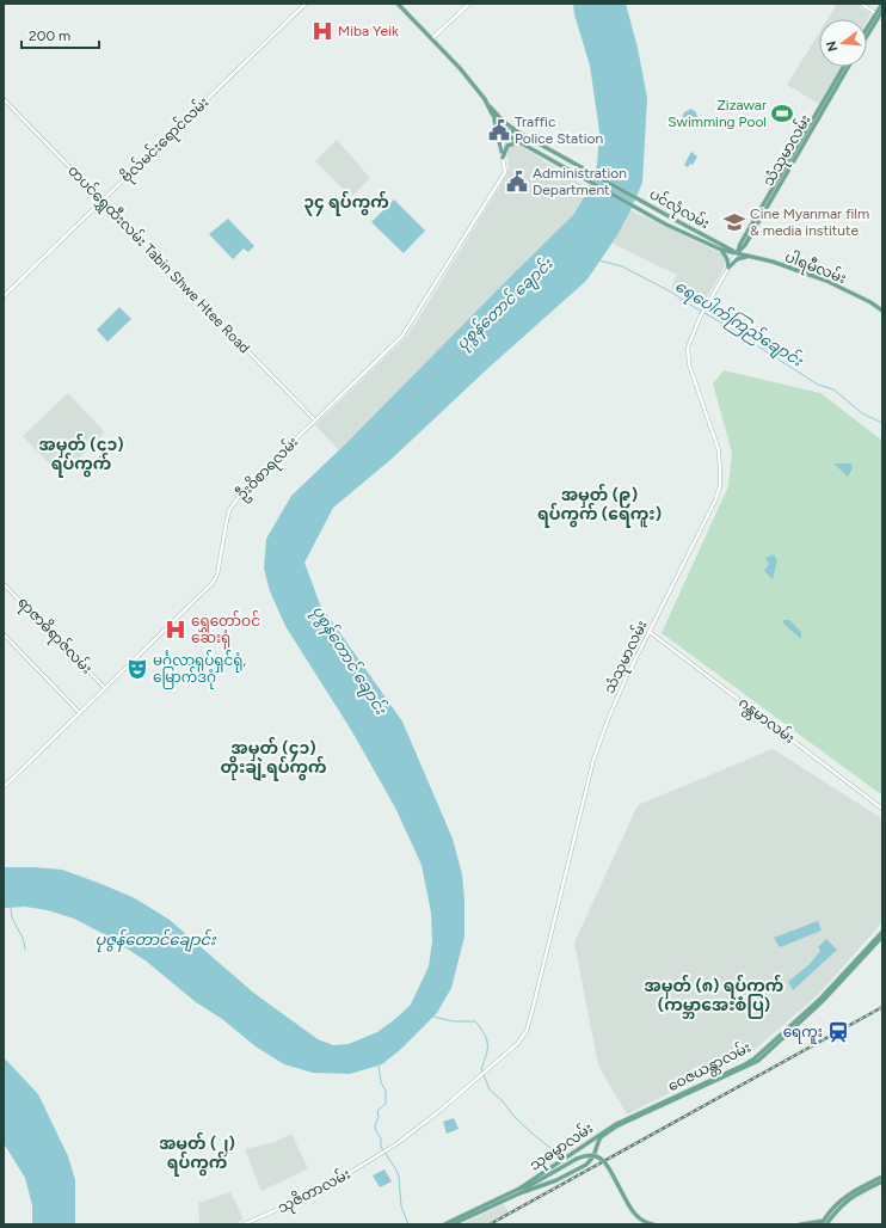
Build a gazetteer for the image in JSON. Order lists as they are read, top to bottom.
{
  "streets": {
    "main road": [
      "ဗိုလ်မင်းရောင်လမ်း",
      "သံသုမာလမ်း",
      "ပင်လုံလမ်း",
      "တပင်ရွှေထီးလမ်း Tabin Shwe Htee Road",
      "ပါရမီလမ်း",
      "ဦးဝိစာရလမ်း",
      "ရာဇာဓိရာဇ်လမ်း",
      "ဂန္တမာလမ်း",
      "ဝေဇယန္တာလမ်း",
      "သုဓမ္မာလမ်း",
      "သုဇိတာလမ်း"
    ]
  },
  "crossings": [
    ["ဗိုလ်မင်းရောင်လမ်း", "တပင်ရွှေထီးလမ်း Tabin Shwe Htee Road"],
    ["သံသုမာလမ်း", "ပင်လုံလမ်း"],
    ["သံသုမာလမ်း", "ပါရမီလမ်း"],
    ["သံသုမာလမ်း", "ဂန္တမာလမ်း"],
    ["သံသုမာလမ်း", "သုဇိတာလမ်း"],
    ["ပင်လုံလမ်း", "ပါရမီလမ်း"],
    ["တပင်ရွှေထီးလမ်း Tabin Shwe Htee Road", "ဦးဝိစာရလမ်း"],
    ["ဦးဝိစာရလမ်း", "ရာဇာဓိရာဇ်လမ်း"],
    ["ဝေဇယန္တာလမ်း", "သုဓမ္မာလမ်း"]
  ],
  "districts": [
    "၃၄ ရပ်ကွက်",
    "အမှတ် (၄၁) ရပ်ကွက်",
    "အမှတ် (၉) ရပ်ကွက် (ရေကူး)",
    "အမှတ် (၄၁) တိုးချဲ့ရပ်ကွက်",
    "အမှတ် (၈) ရပ်ကွက် (ကမ္ဘာအေးစံပြ)",
    "အမှတ် (၂) ရပ်ကွက်"
  ],
  "water": ["ပုစွန်တောင် ချောင်း", "ရေပေါက်ကြည်ချောင်း", "ပုဇွန်တောင်ချောင်း"],
  "places": {
    "hospital": ["Miba Yeik", "ရွှေတော်ဝင် ဆေးရုံ"],
    "sports": ["Zizawar Swimming Pool"],
    "public building": ["Traffic Police Station", "Administration Department"],
    "school or university": ["Cine Myanmar film & media institute"],
    "theatre": ["မင်္ဂလာရုပ်ရှင်ရုံ, မြောက်ဒဂုံ"],
    "station": ["ရေကူး"]
  },
  "scale_bar": "200 m",
  "north": "left"
}
